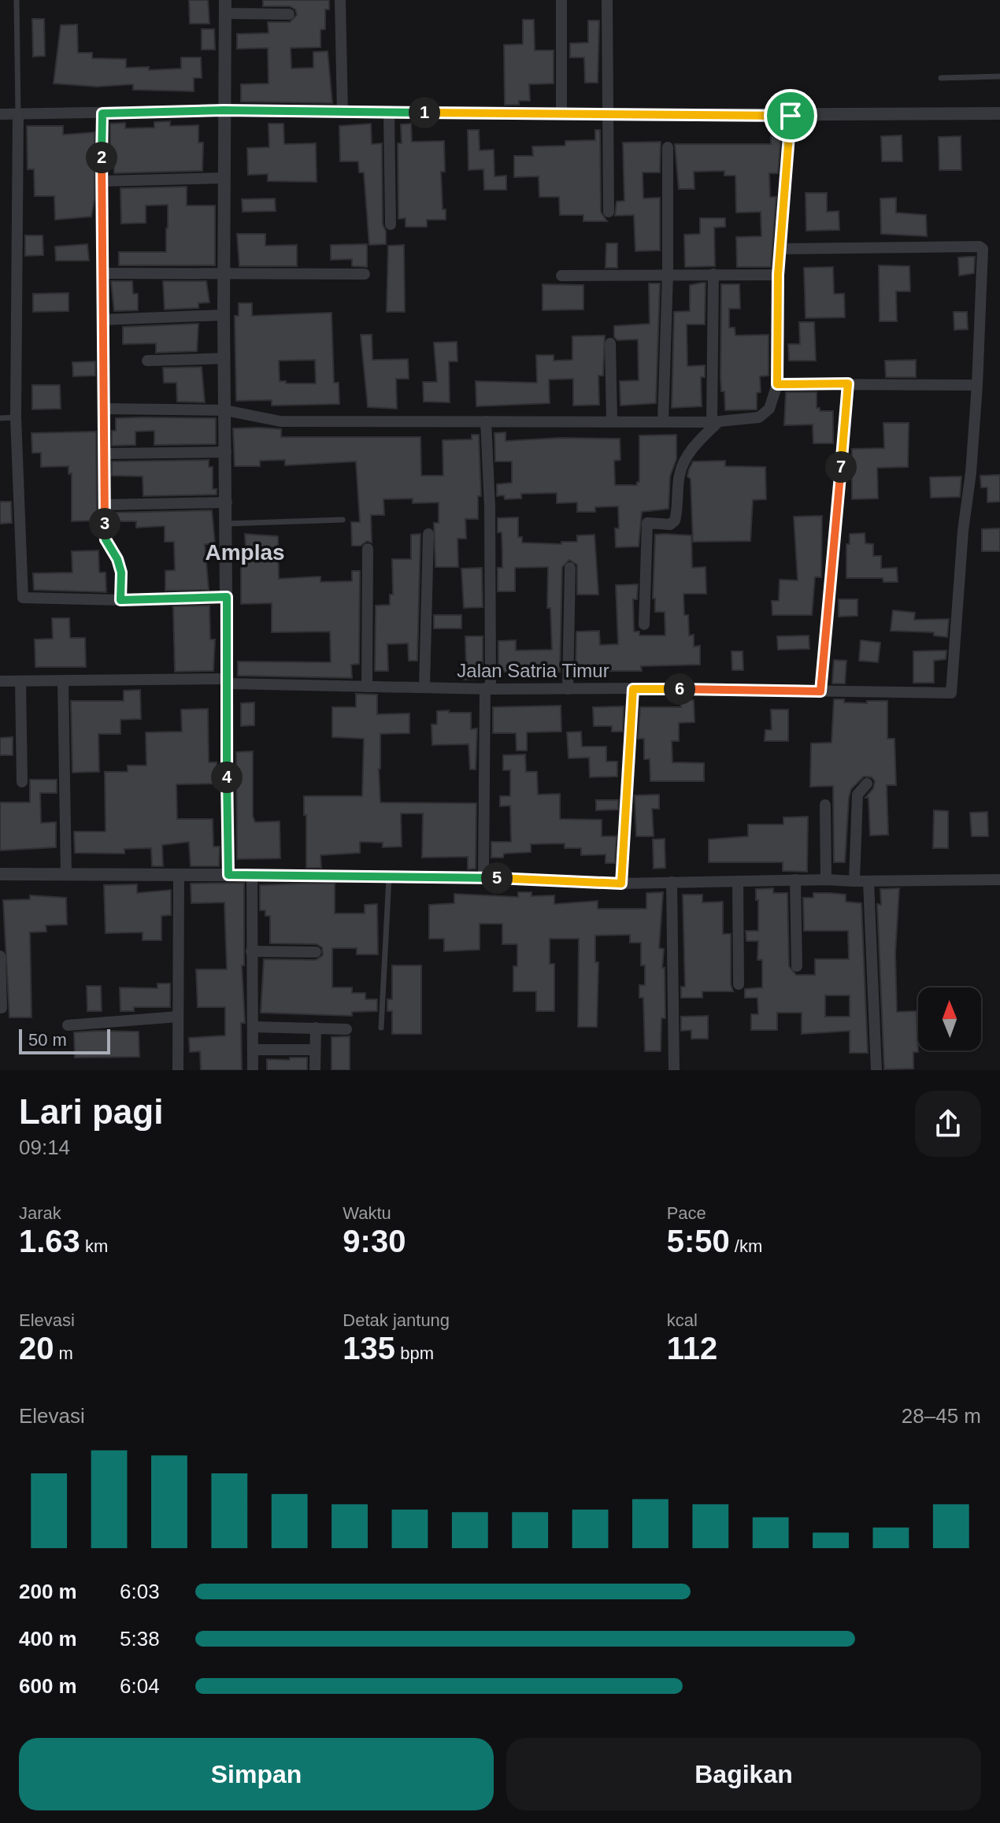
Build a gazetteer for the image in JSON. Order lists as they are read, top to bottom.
{
  "streets": {
    "street": ["Jalan Satria Timur"]
  },
  "districts": ["Amplas"],
  "scale_bar": "50 m",
  "north": "top",
  "page": {
    "pins": [
      "1",
      "2",
      "7",
      "3",
      "6",
      "4",
      "5"
    ],
    "scale": "50 m",
    "heading": ["Lari pagi", "09:14"],
    "stats": [
      ["Jarak", "1.63 km"],
      ["Waktu", "9:30"],
      ["Pace", "5:50 /km"],
      ["Elevasi", "20 m"],
      ["Detak jantung", "135 bpm"],
      ["kcal", "112"]
    ],
    "chart": ["Elevasi", "28–45 m"],
    "list": [
      {
        "name": "200 m",
        "note": "6:03"
      },
      {
        "name": "400 m",
        "note": "5:38"
      },
      {
        "name": "600 m",
        "note": "6:04"
      }
    ],
    "buttons": ["Simpan", "Bagikan"]
  }
}
